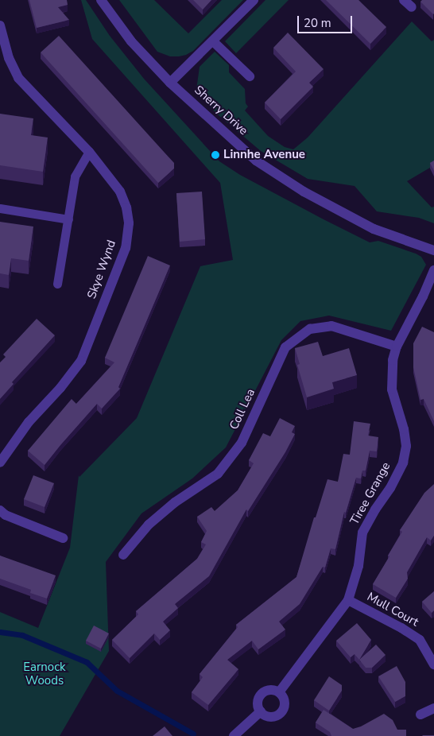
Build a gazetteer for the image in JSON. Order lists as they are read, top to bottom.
{
  "streets": {
    "street": [
      "Sherry Drive",
      "Skye Wynd",
      "Coll Lea",
      "Tiree Grange",
      "Mull Court"
    ]
  },
  "crossings": [
    ["Coll Lea", "Tiree Grange"],
    ["Tiree Grange", "Mull Court"]
  ],
  "parks": ["Earnock Woods"],
  "places": ["Linnhe Avenue"],
  "scale_bar": "20 m"
}
